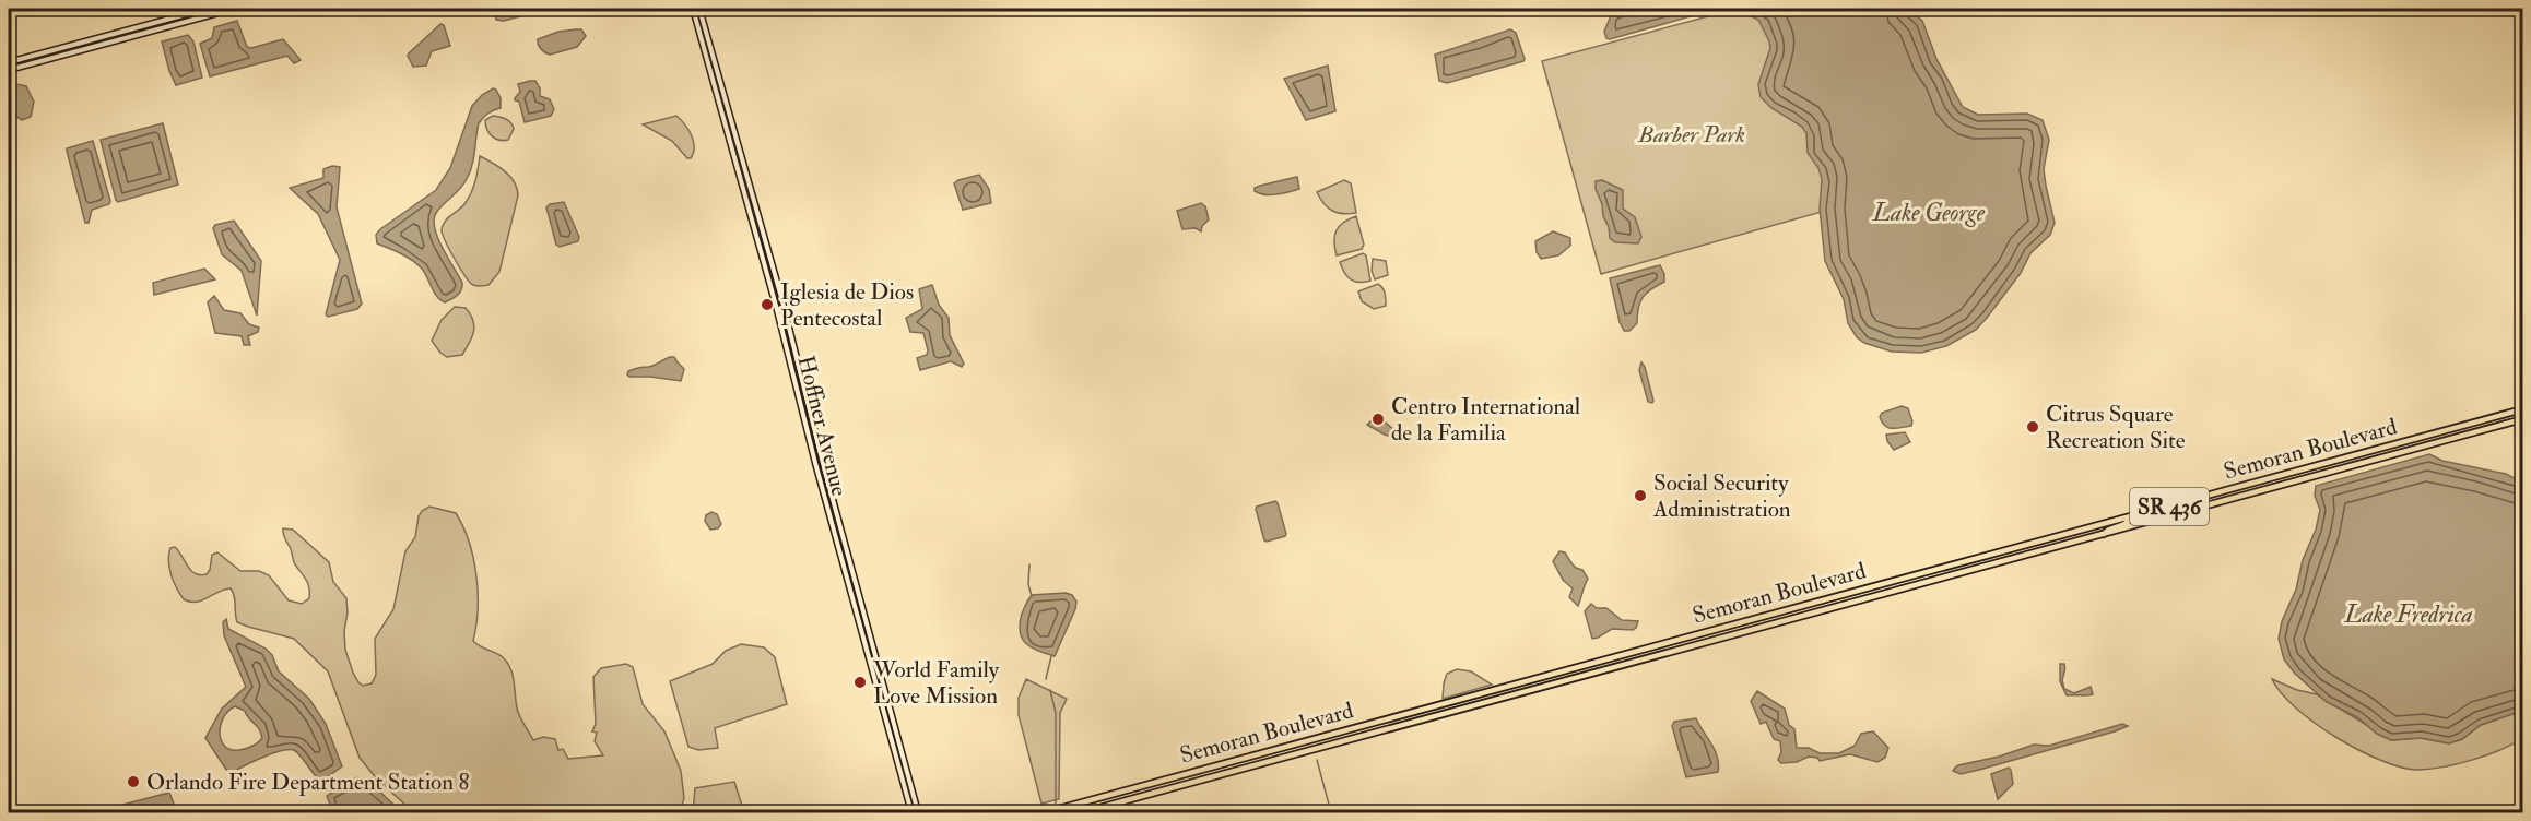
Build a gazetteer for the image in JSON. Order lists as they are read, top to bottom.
{
  "streets": {
    "main road": ["Hoffner Avenue", "Semoran Boulevard", "SR 436"]
  },
  "water": ["Lake George", "Lake Fredrica"],
  "parks": ["Barber Park"],
  "places": [
    "Iglesia de Dios Pentecostal",
    "Centro International de la Familia",
    "Citrus Square Recreation Site",
    "Social Security Administration",
    "World Family Love Mission",
    "Orlando Fire Department Station 8"
  ]
}
